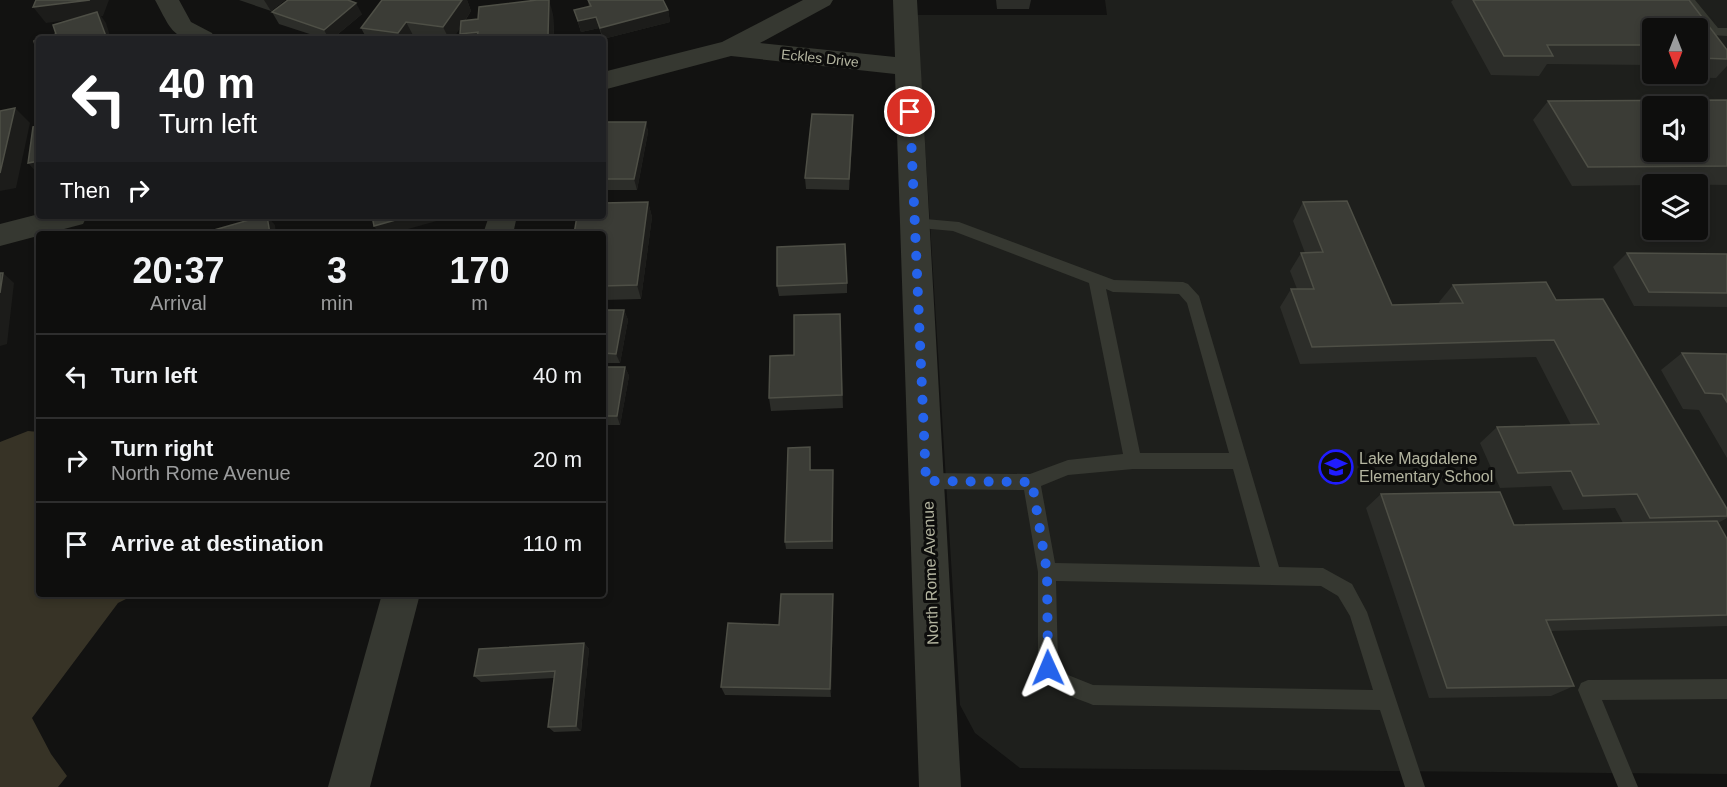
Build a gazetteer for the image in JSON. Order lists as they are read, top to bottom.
{
  "streets": {
    "street": ["Eckles Drive", "North Rome Avenue"]
  },
  "crossings": [
    ["Eckles Drive", "North Rome Avenue"]
  ],
  "places": {
    "school or university": ["Lake Magdalene Elementary School"]
  },
  "north": "bottom",
  "page": {
    "turn": ["40 m", "Turn left"],
    "then": "Then",
    "eta": [
      "20:37",
      "Arrival",
      "3",
      "min",
      "170",
      "m"
    ],
    "list": [
      {
        "name": "Turn left",
        "value": "40 m"
      },
      {
        "name": "Turn right",
        "note": "North Rome Avenue",
        "value": "20 m"
      },
      {
        "name": "Arrive at destination",
        "value": "110 m"
      }
    ]
  }
}
